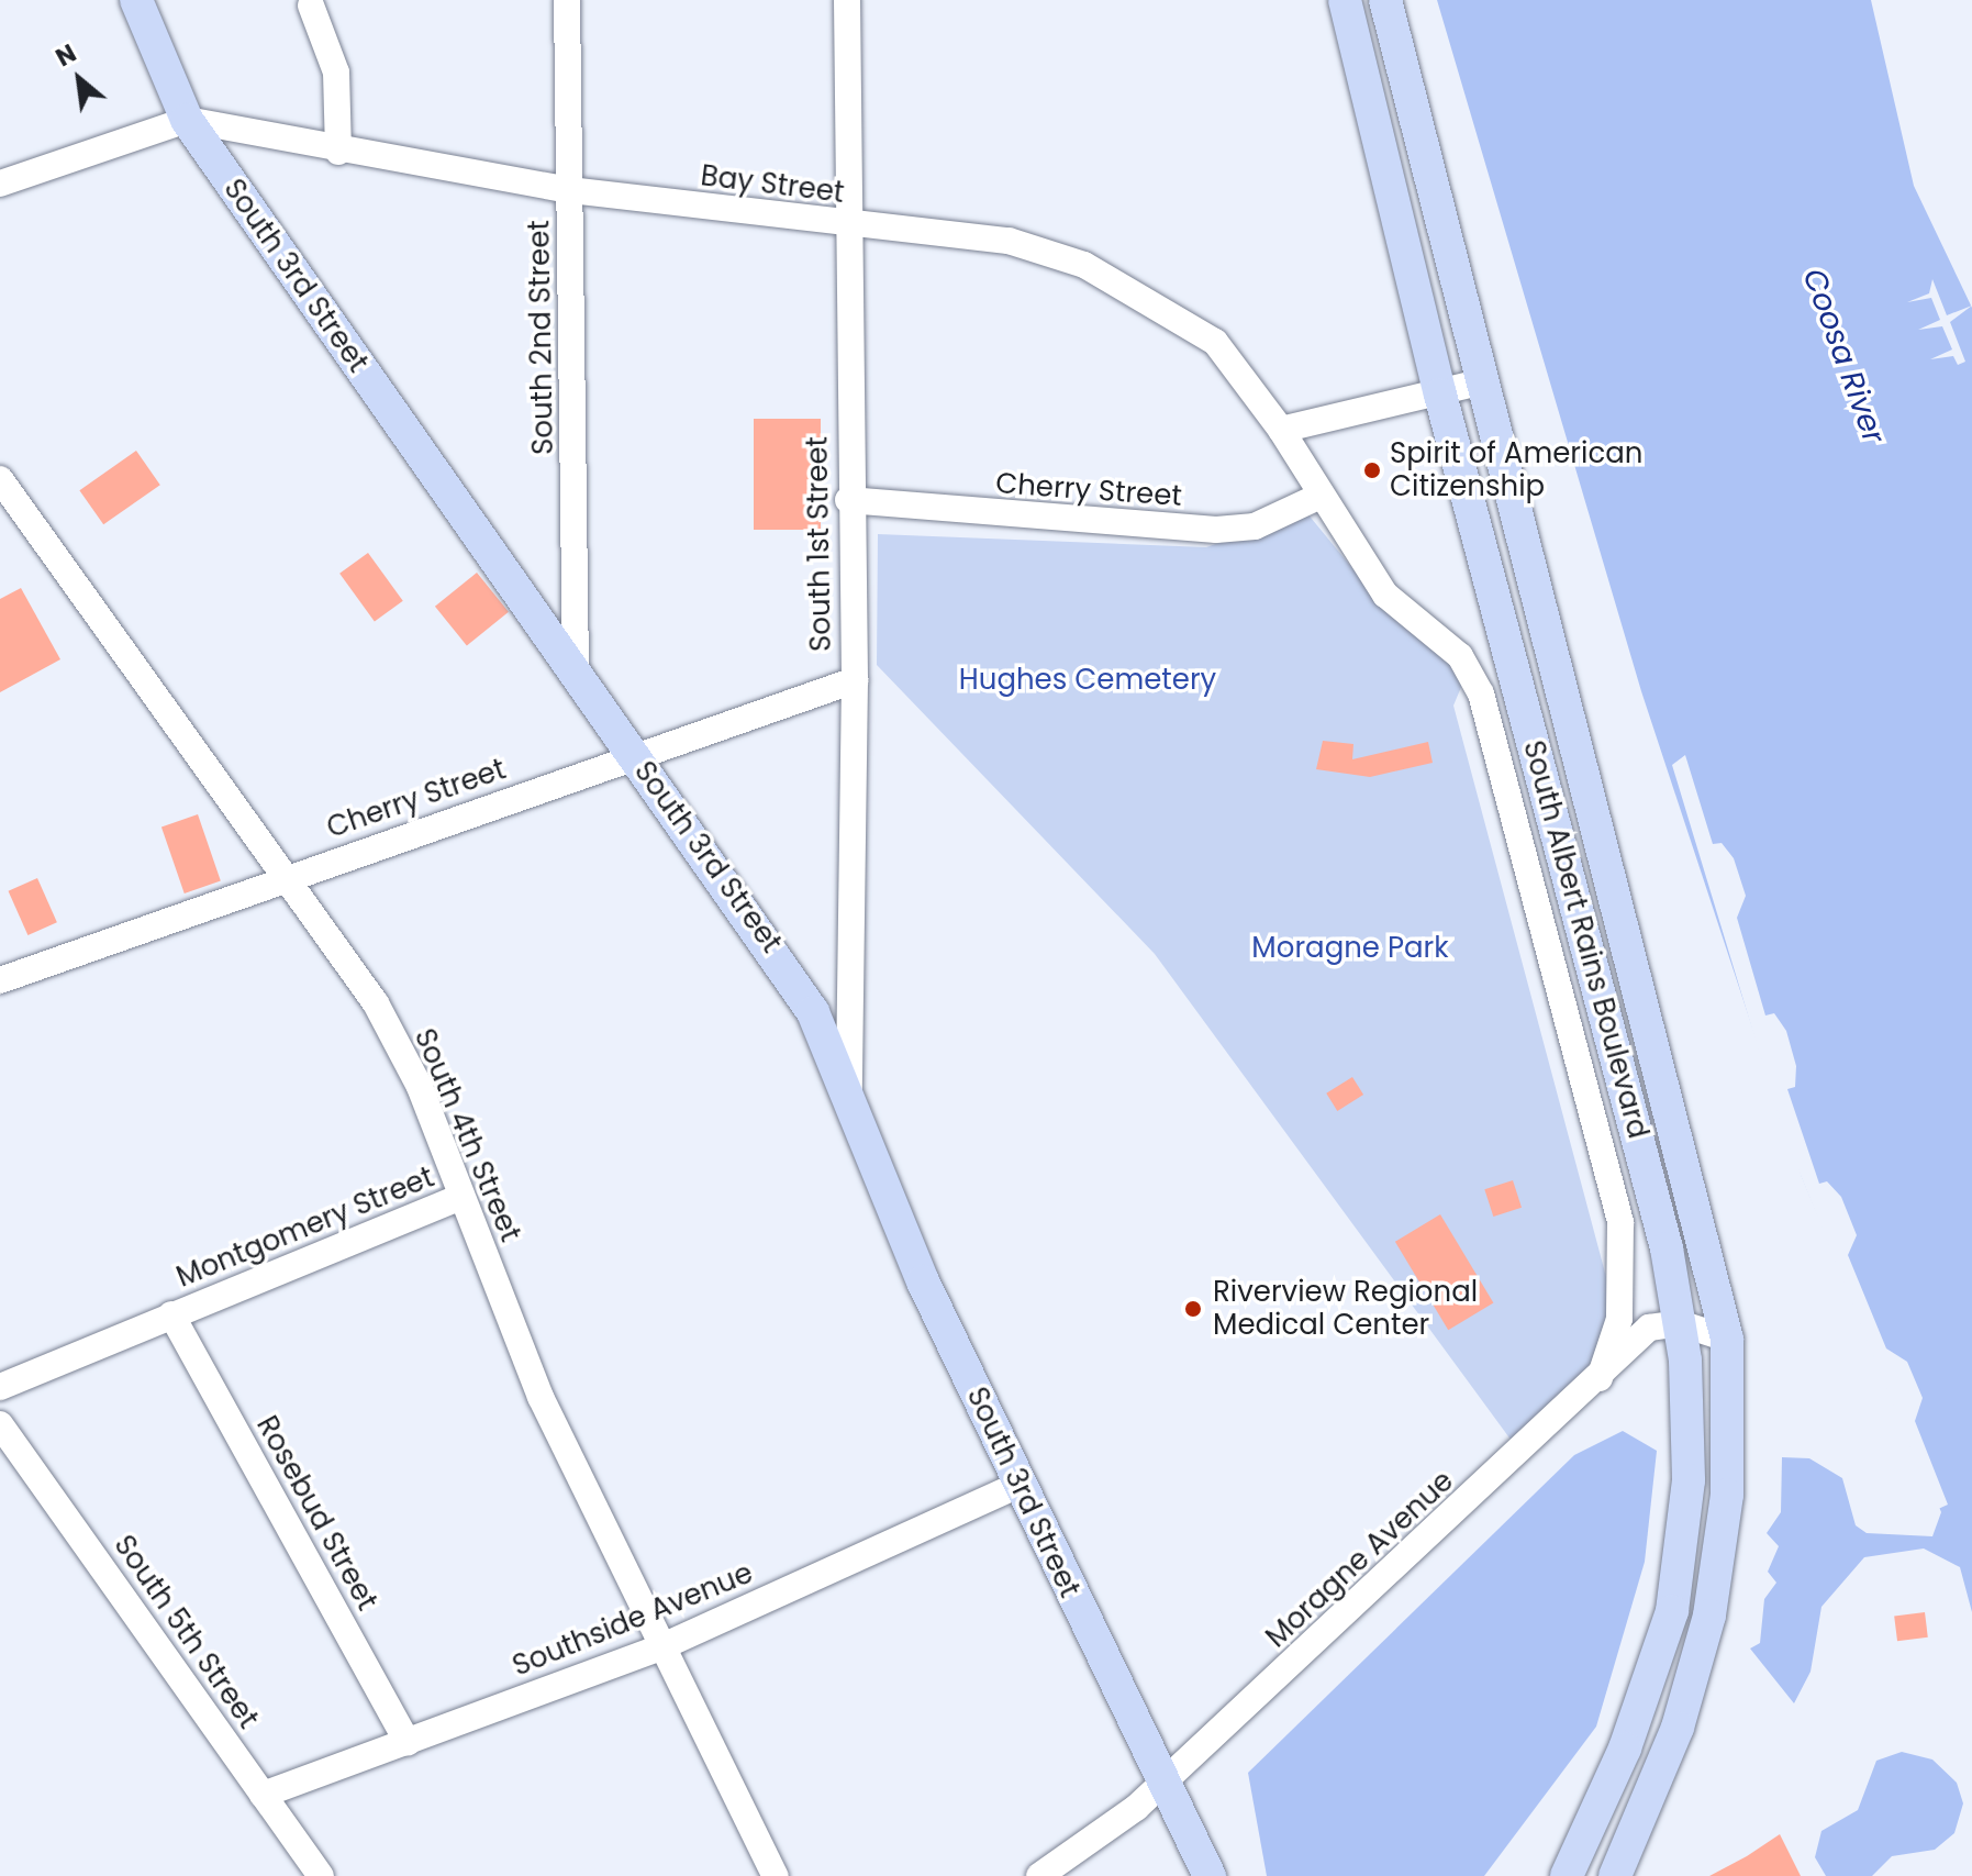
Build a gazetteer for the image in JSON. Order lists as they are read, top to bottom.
{
  "streets": {
    "main road": ["South 3rd Street", "South Albert Rains Boulevard"],
    "street": [
      "Bay Street",
      "South 2nd Street",
      "Cherry Street",
      "South 1st Street",
      "South 4th Street",
      "Montgomery Street",
      "Rosebud Street",
      "Moragne Avenue",
      "Southside Avenue",
      "South 5th Street"
    ]
  },
  "crossings": [
    ["Bay Street", "South 3rd Street"],
    ["Bay Street", "South 2nd Street"],
    ["Bay Street", "Cherry Street"],
    ["Bay Street", "South 1st Street"],
    ["Bay Street", "Moragne Avenue"],
    ["South 3rd Street", "South 2nd Street"],
    ["South 3rd Street", "Cherry Street"],
    ["South 3rd Street", "South 1st Street"],
    ["South 3rd Street", "Moragne Avenue"],
    ["South 3rd Street", "Southside Avenue"],
    ["Cherry Street", "South 1st Street"],
    ["Cherry Street", "South 4th Street"],
    ["South Albert Rains Boulevard", "Moragne Avenue"],
    ["South 4th Street", "Montgomery Street"],
    ["South 4th Street", "Southside Avenue"],
    ["Montgomery Street", "Rosebud Street"],
    ["Rosebud Street", "Southside Avenue"],
    ["Southside Avenue", "South 5th Street"]
  ],
  "water": ["Coosa River"],
  "parks": ["Hughes Cemetery", "Moragne Park"],
  "places": ["Spirit of American Citizenship", "Riverview Regional Medical Center"],
  "north": "top left"
}
